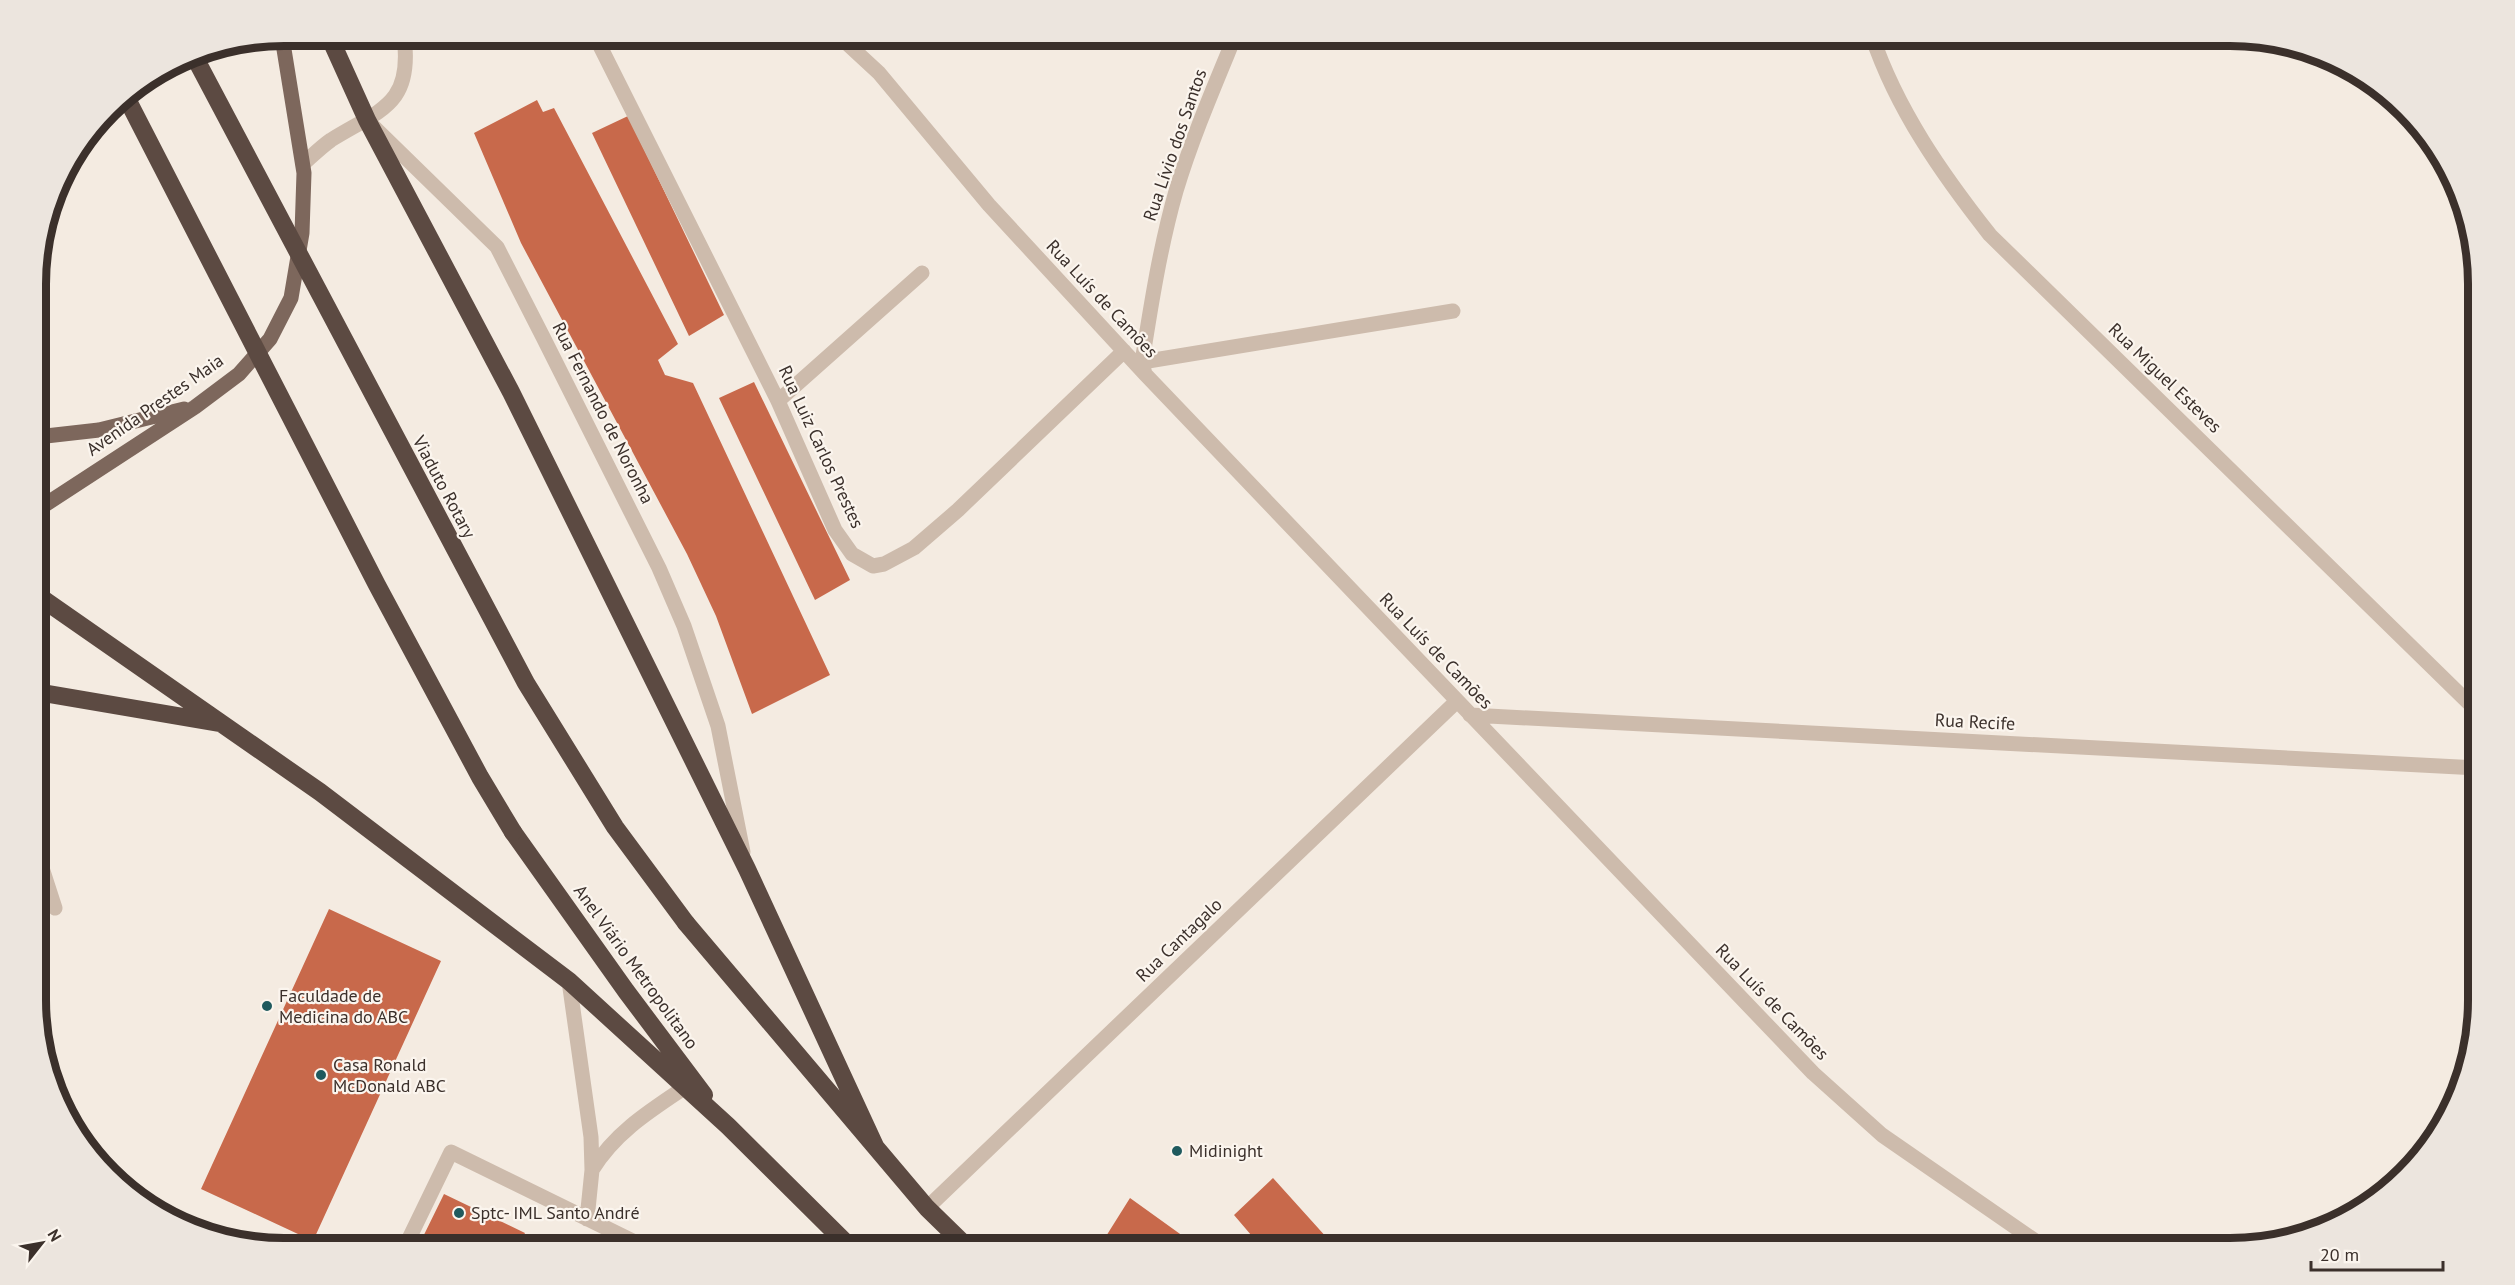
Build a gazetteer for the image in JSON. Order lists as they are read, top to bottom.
{
  "streets": {
    "highway": ["Viaduto Rotary", "Anel Viário Metropolitano"],
    "main road": ["Avenida Prestes Maia"],
    "street": [
      "Rua Lívio dos Santos",
      "Rua Luís de Camões",
      "Rua Miguel Esteves",
      "Rua Fernando de Noronha",
      "Rua Luiz Carlos Prestes",
      "Rua Recife",
      "Rua Cantagalo"
    ]
  },
  "crossings": [
    ["Rua Lívio dos Santos", "Rua Luís de Camões"],
    ["Rua Luís de Camões", "Rua Luiz Carlos Prestes"],
    ["Rua Luís de Camões", "Rua Recife"],
    ["Rua Luís de Camões", "Rua Cantagalo"]
  ],
  "places": [
    "Faculdade de Medicina do ABC",
    "Casa Ronald McDonald ABC",
    "Midinight",
    "Sptc- IML Santo André"
  ],
  "scale_bar": "20 m",
  "north": "top right"
}
